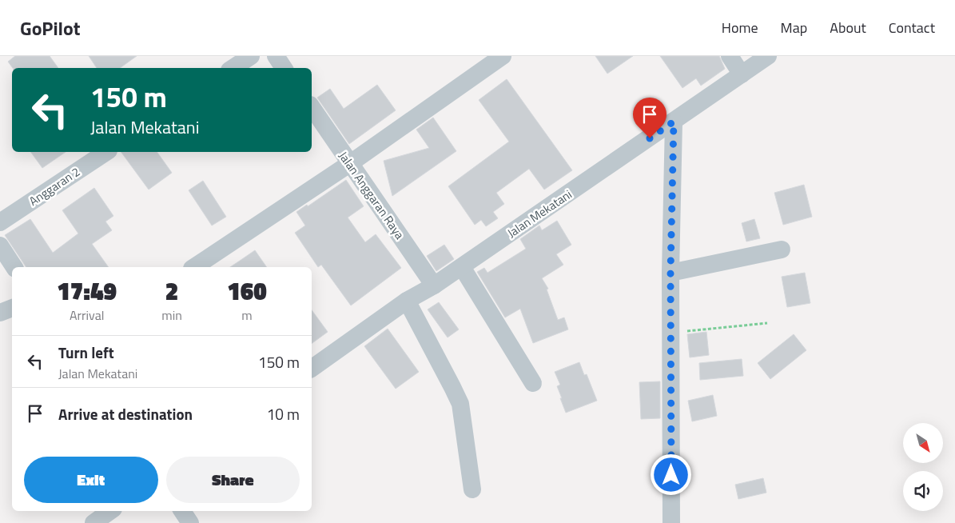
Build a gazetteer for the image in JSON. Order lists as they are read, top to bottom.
{
  "streets": {
    "street": ["Anggaran 2", "Jalan Anggaran Raya", "Jalan Mekatani"]
  },
  "crossings": [
    ["Jalan Anggaran Raya", "Jalan Mekatani"]
  ],
  "north": "bottom right",
  "page": {
    "header": "GoPilot",
    "nav": [
      "Home",
      "Map",
      "About",
      "Contact"
    ],
    "turn": ["150 m", "Jalan Mekatani"],
    "eta": [
      "17:49",
      "Arrival",
      "2",
      "min",
      "160",
      "m"
    ],
    "list": [
      {
        "name": "Turn left",
        "note": "Jalan Mekatani",
        "value": "150 m"
      },
      {
        "name": "Arrive at destination",
        "value": "10 m"
      }
    ],
    "buttons": ["Exit", "Share"]
  }
}
